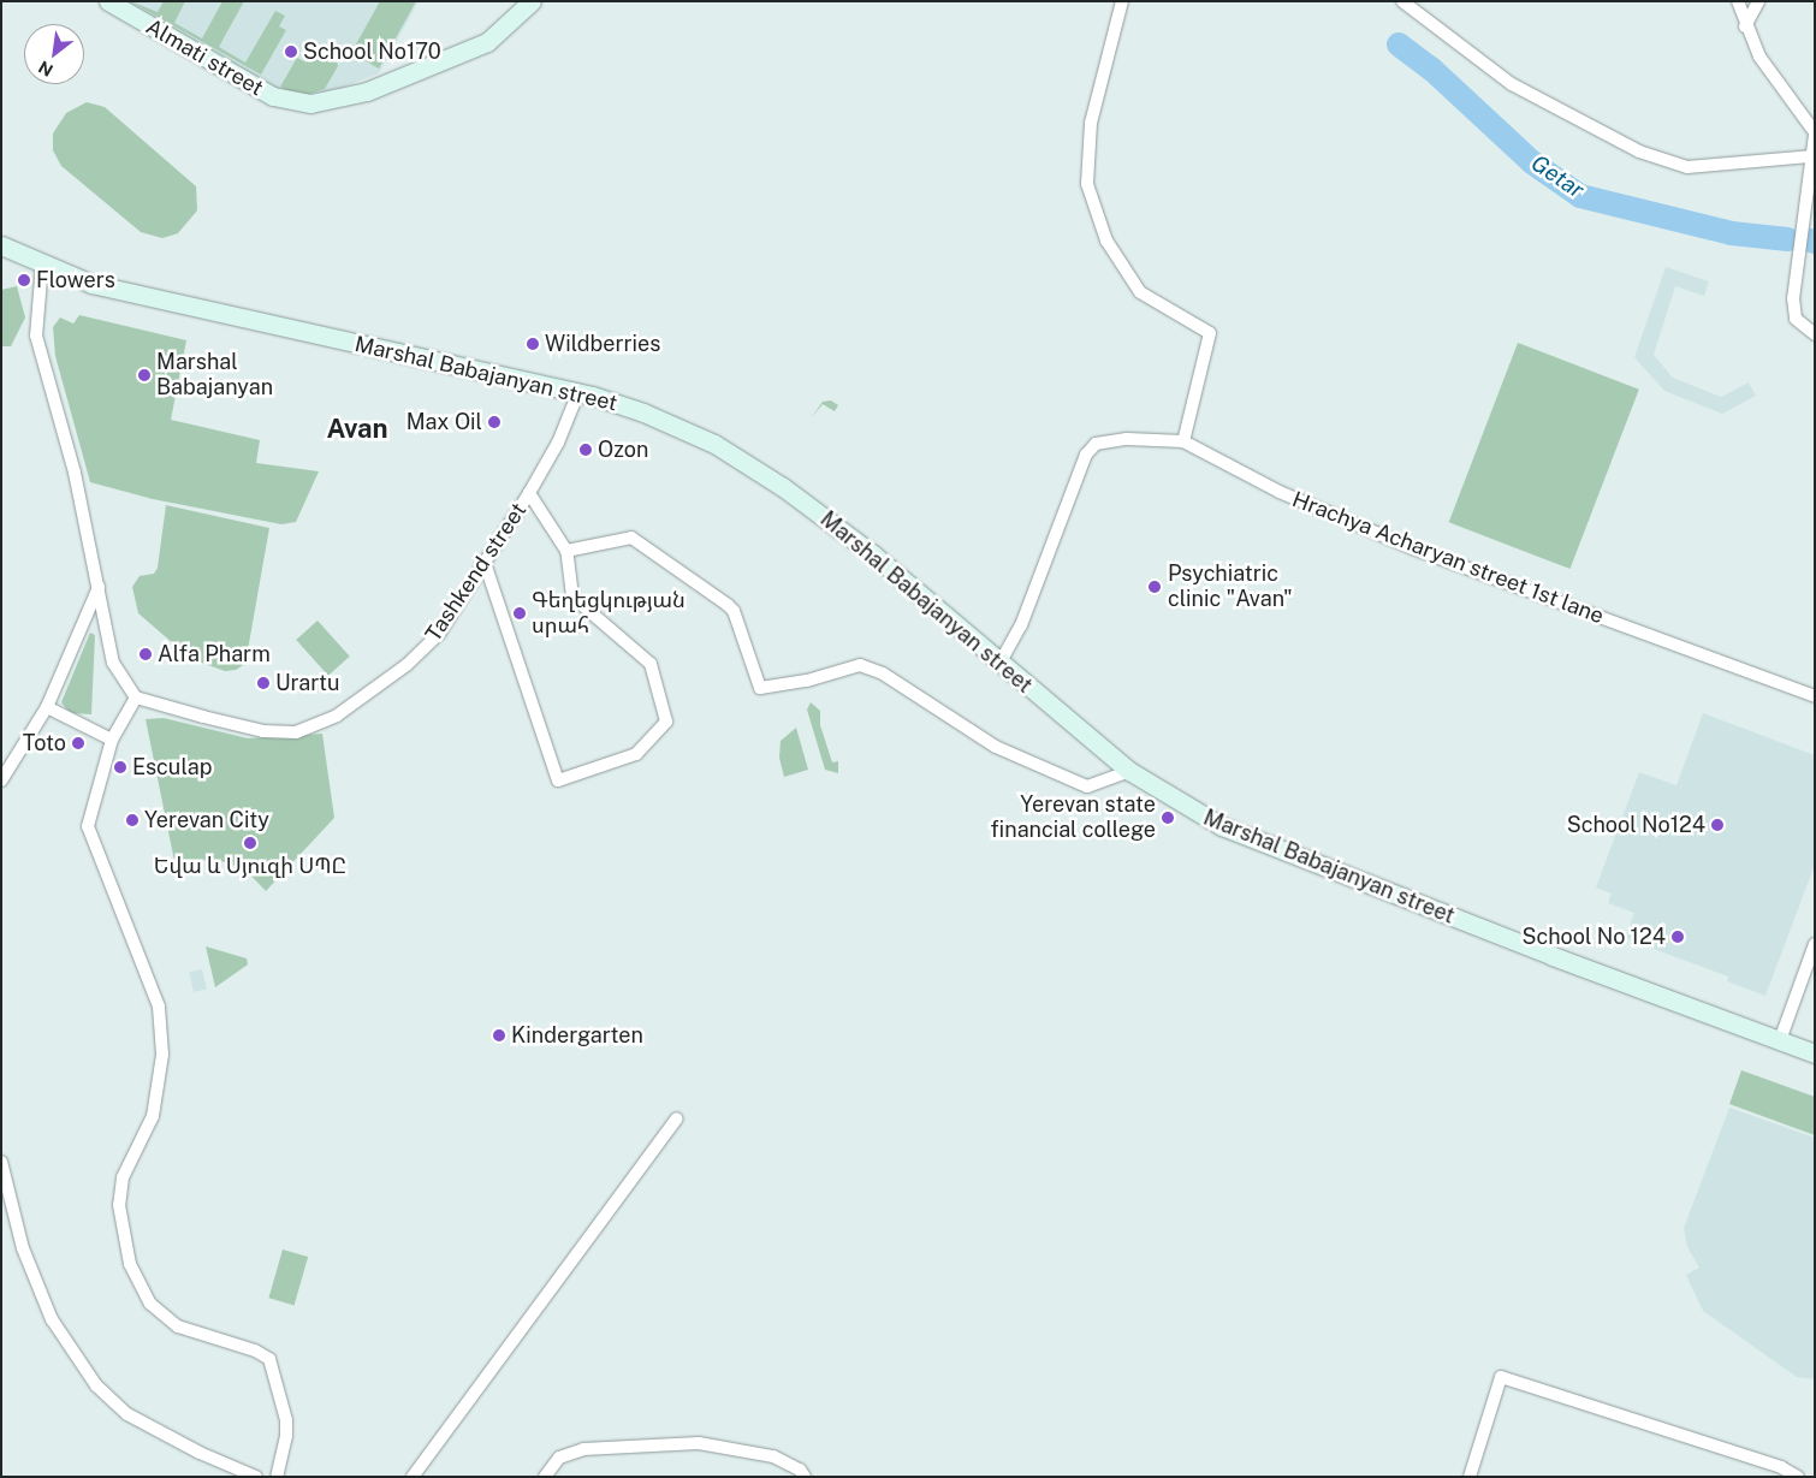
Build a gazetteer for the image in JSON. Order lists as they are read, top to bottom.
{
  "streets": {
    "main road": ["Almati street", "Marshal Babajanyan street"],
    "street": ["Hrachya Acharyan street 1st lane", "Tashkend street"]
  },
  "crossings": [
    ["Marshal Babajanyan street", "Tashkend street"]
  ],
  "districts": ["Avan"],
  "water": ["Getar"],
  "places": [
    "School No170",
    "Flowers",
    "Wildberries",
    "Marshal Babajanyan",
    "Max Oil",
    "Ozon",
    "Psychiatric clinic \"Avan\"",
    "Գեղեցկության սրահ",
    "Alfa Pharm",
    "Urartu",
    "Toto",
    "Esculap",
    "Yerevan state financial college",
    "Yerevan City",
    "School No124",
    "Եվա և Սյուզի ՍՊԸ",
    "School No 124",
    "Kindergarten"
  ],
  "north": "bottom left"
}
